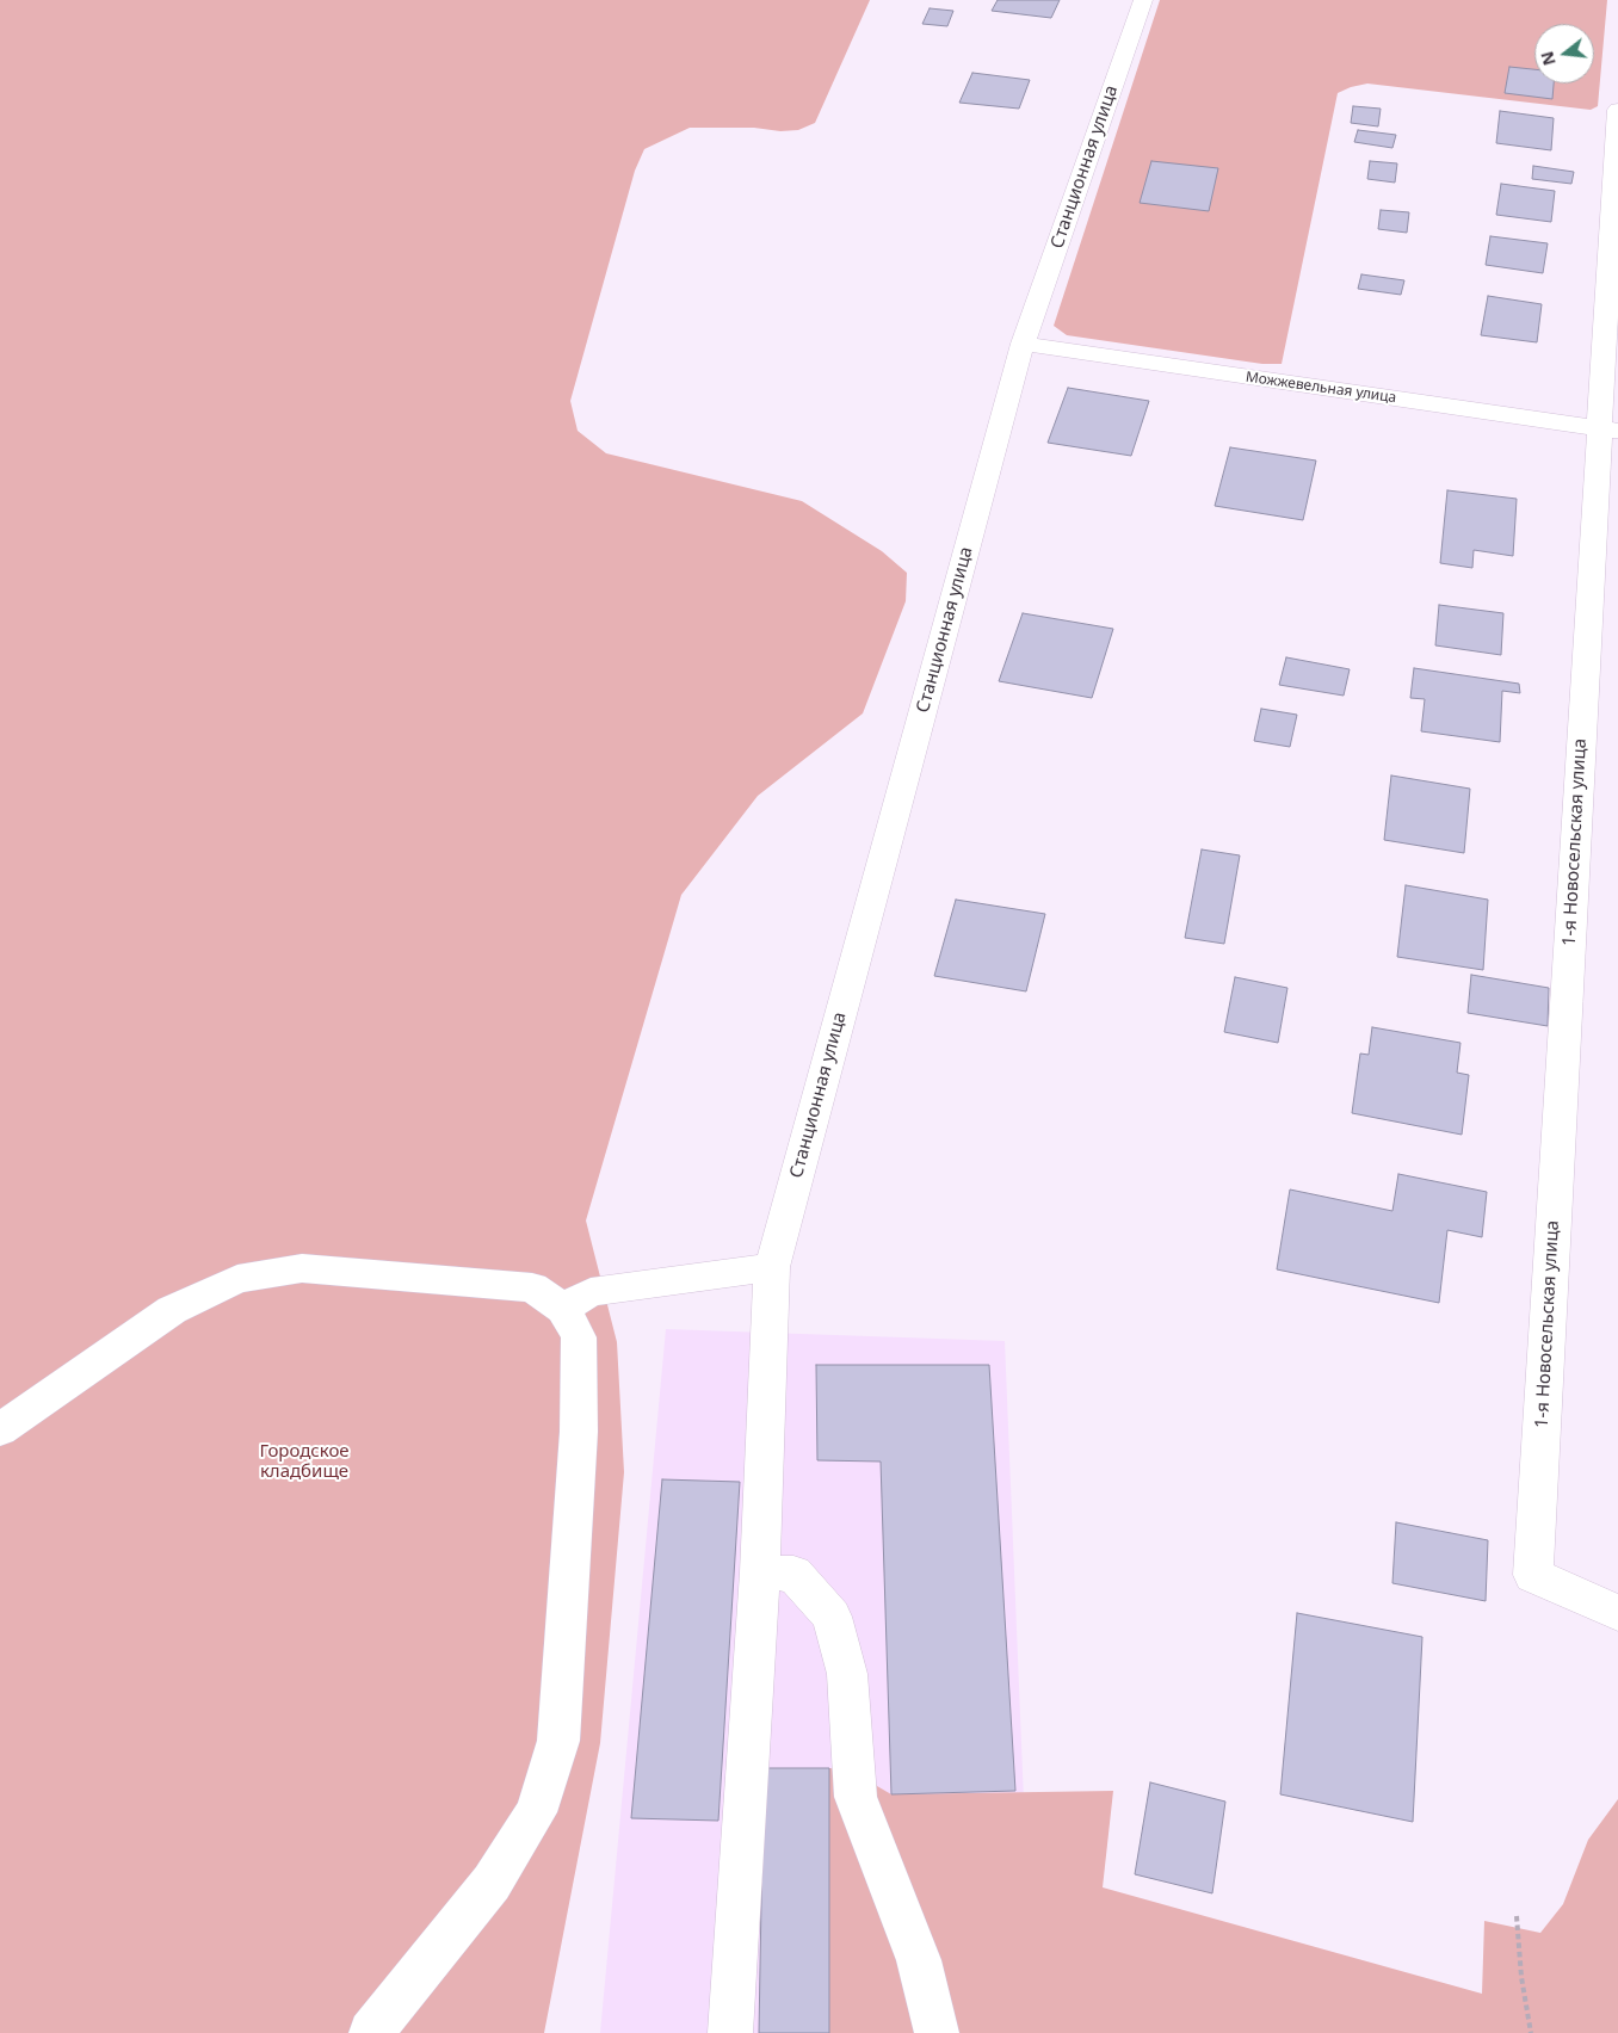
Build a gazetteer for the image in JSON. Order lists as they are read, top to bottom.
{
  "streets": {
    "street": ["Станционная улица", "Можжевельная улица", "1-я Новосельская улица"]
  },
  "crossings": [
    ["Станционная улица", "Можжевельная улица"],
    ["Можжевельная улица", "1-я Новосельская улица"]
  ],
  "parks": ["Городское кладбище"],
  "north": "left"
}
